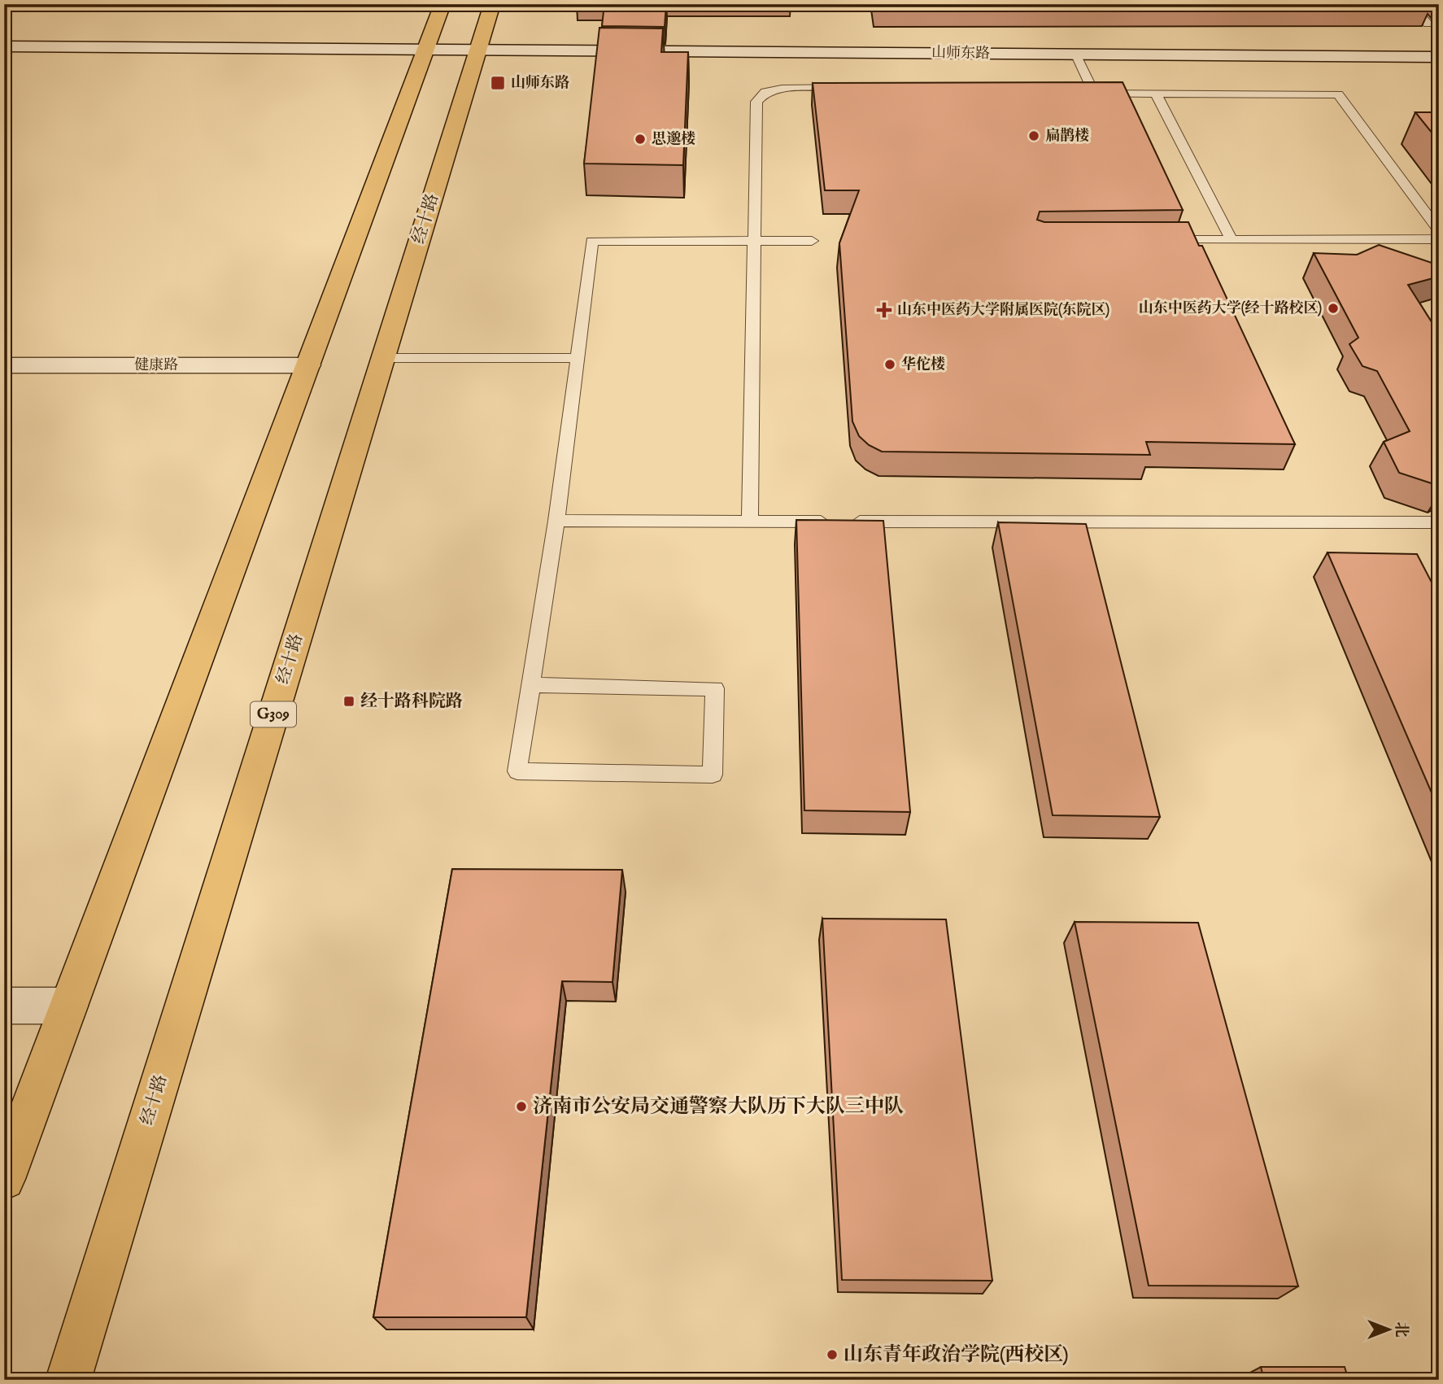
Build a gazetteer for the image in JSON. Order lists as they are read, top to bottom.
{
  "streets": {
    "highway": ["经十路", "G309"],
    "main road": ["山师东路", "健康路"]
  },
  "crossings": [
    ["山师东路", "经十路"]
  ],
  "places": {
    "transit": ["山师东路", "经十路科院路"],
    "other": [
      "扁鹊楼",
      "思邈楼",
      "山东中医药大学(经十路校区)",
      "华佗楼",
      "济南市公安局交通警察大队历下大队三中队",
      "山东青年政治学院(西校区)"
    ],
    "health": ["山东中医药大学附属医院(东院区)"]
  },
  "north": "right"
}
